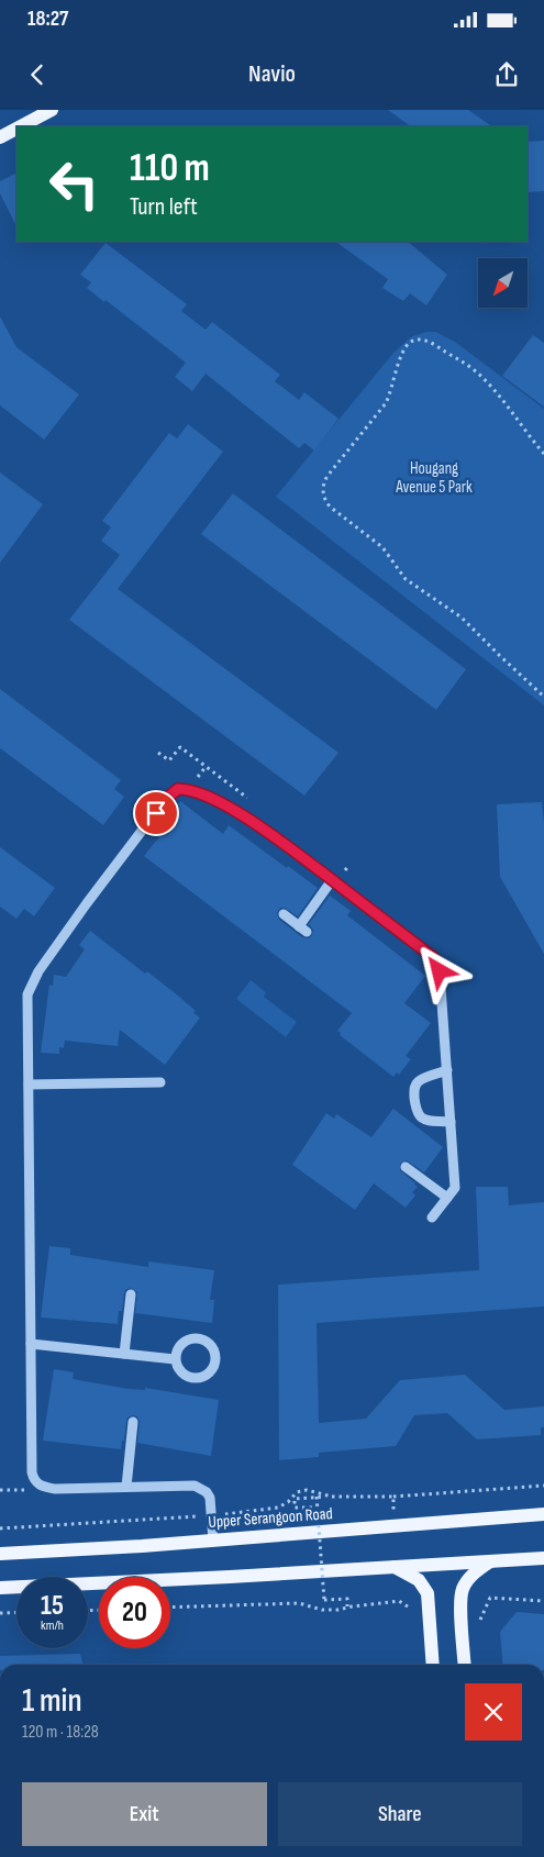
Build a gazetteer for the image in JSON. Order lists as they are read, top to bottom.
{
  "streets": {
    "main road": ["Upper Serangoon Road"]
  },
  "parks": ["Hougang Avenue 5 Park"],
  "north": "bottom left",
  "page": {
    "status": "18:27",
    "header": "Navio",
    "turn": ["110 m", "Turn left"],
    "speed": "15 km/h",
    "limit": "20",
    "heading": ["1 min", "120 m · 18:28"],
    "buttons": ["Exit", "Share"]
  }
}
